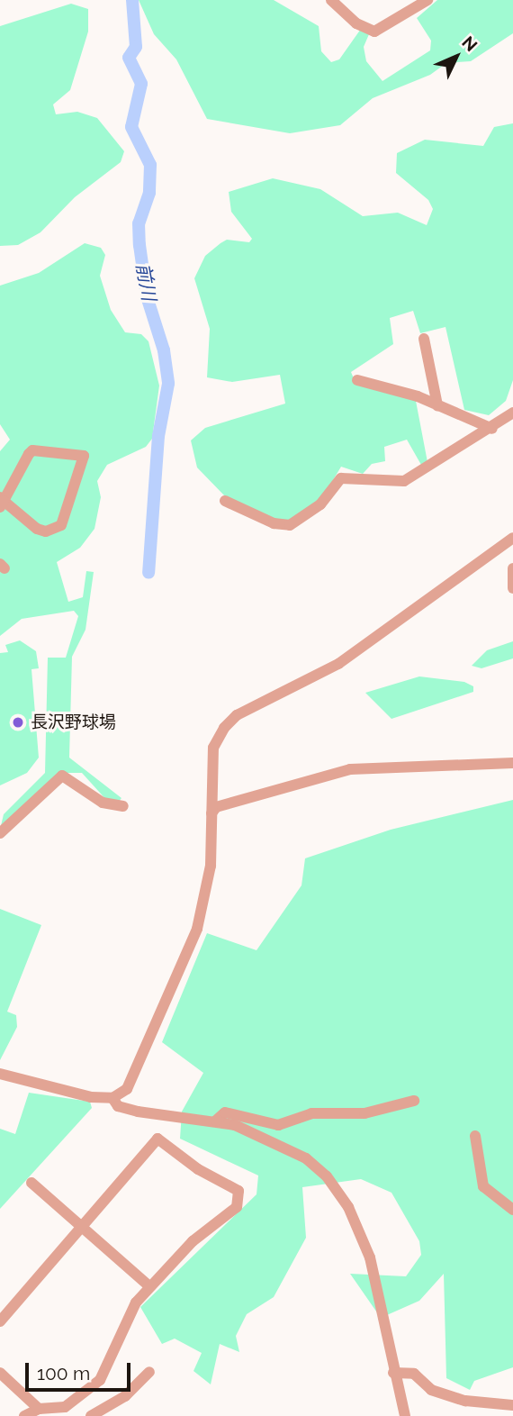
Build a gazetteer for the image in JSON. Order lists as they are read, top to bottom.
{
  "water": ["前川"],
  "places": ["長沢野球場"],
  "scale_bar": "100 m",
  "north": "top right"
}
